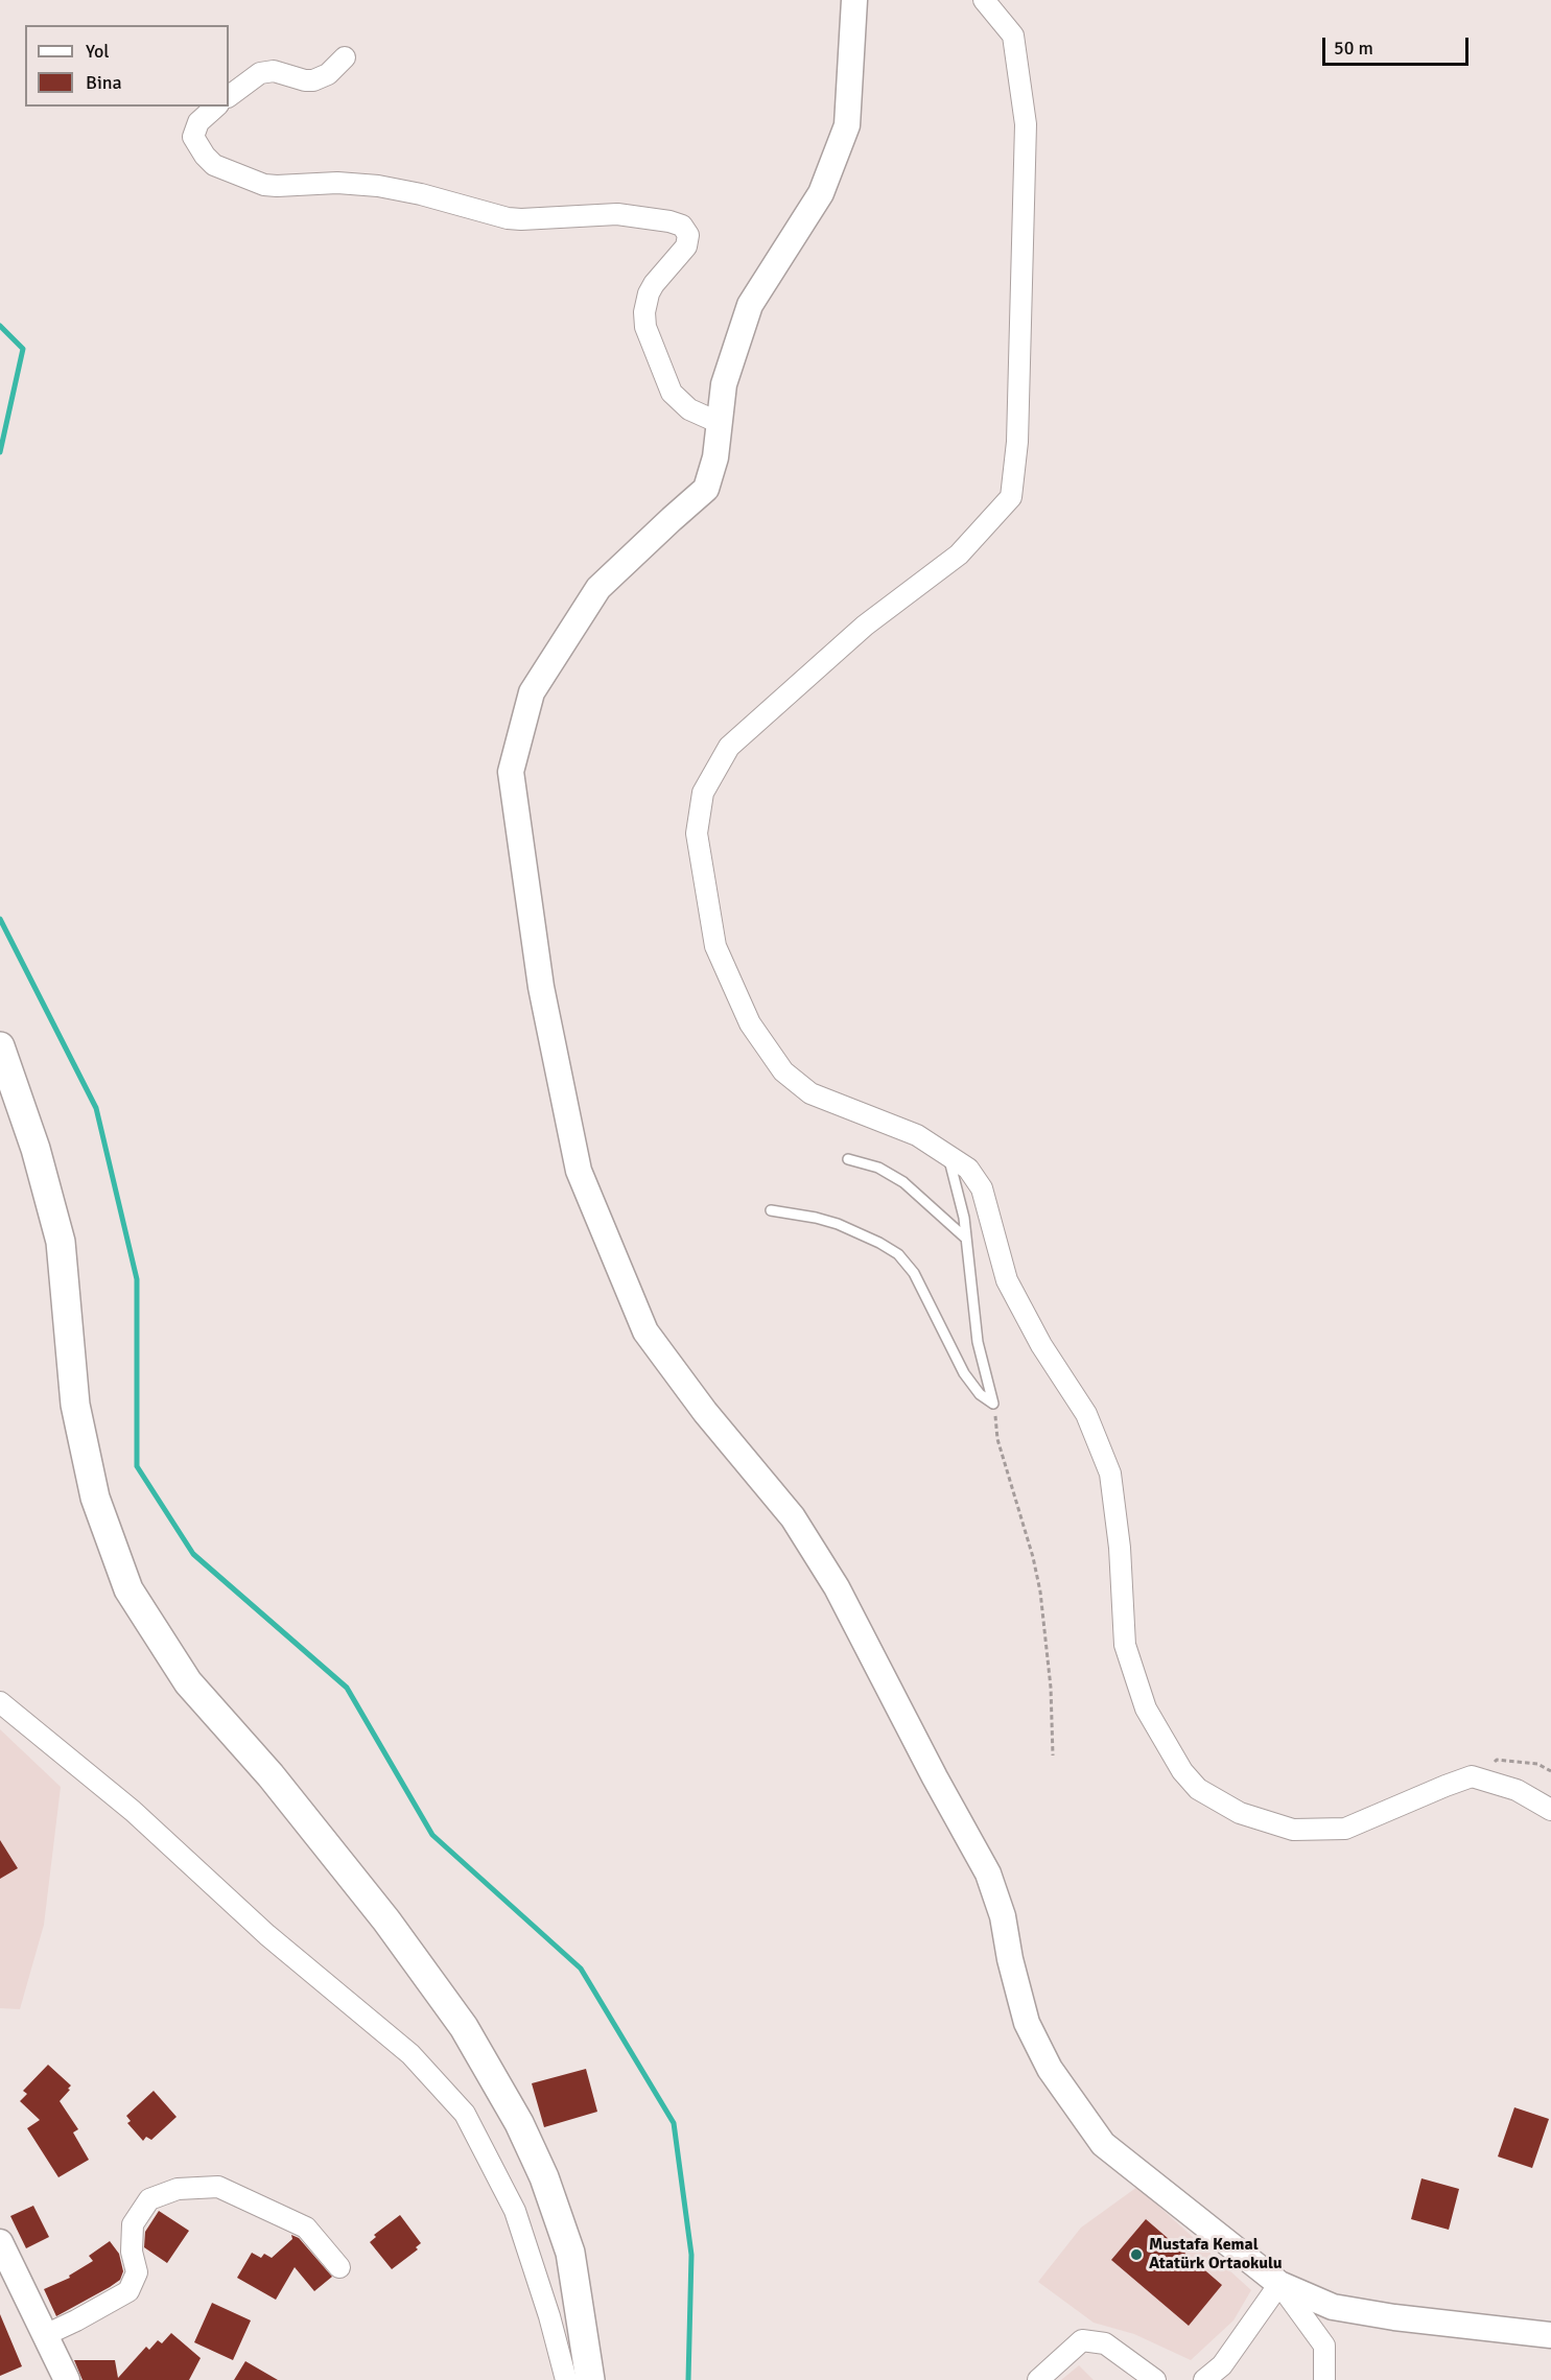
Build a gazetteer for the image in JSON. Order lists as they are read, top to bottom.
{
  "places": ["Mustafa Kemal Atatürk Ortaokulu"],
  "legend": ["Yol", "Bina"],
  "scale_bar": "50 m"
}
